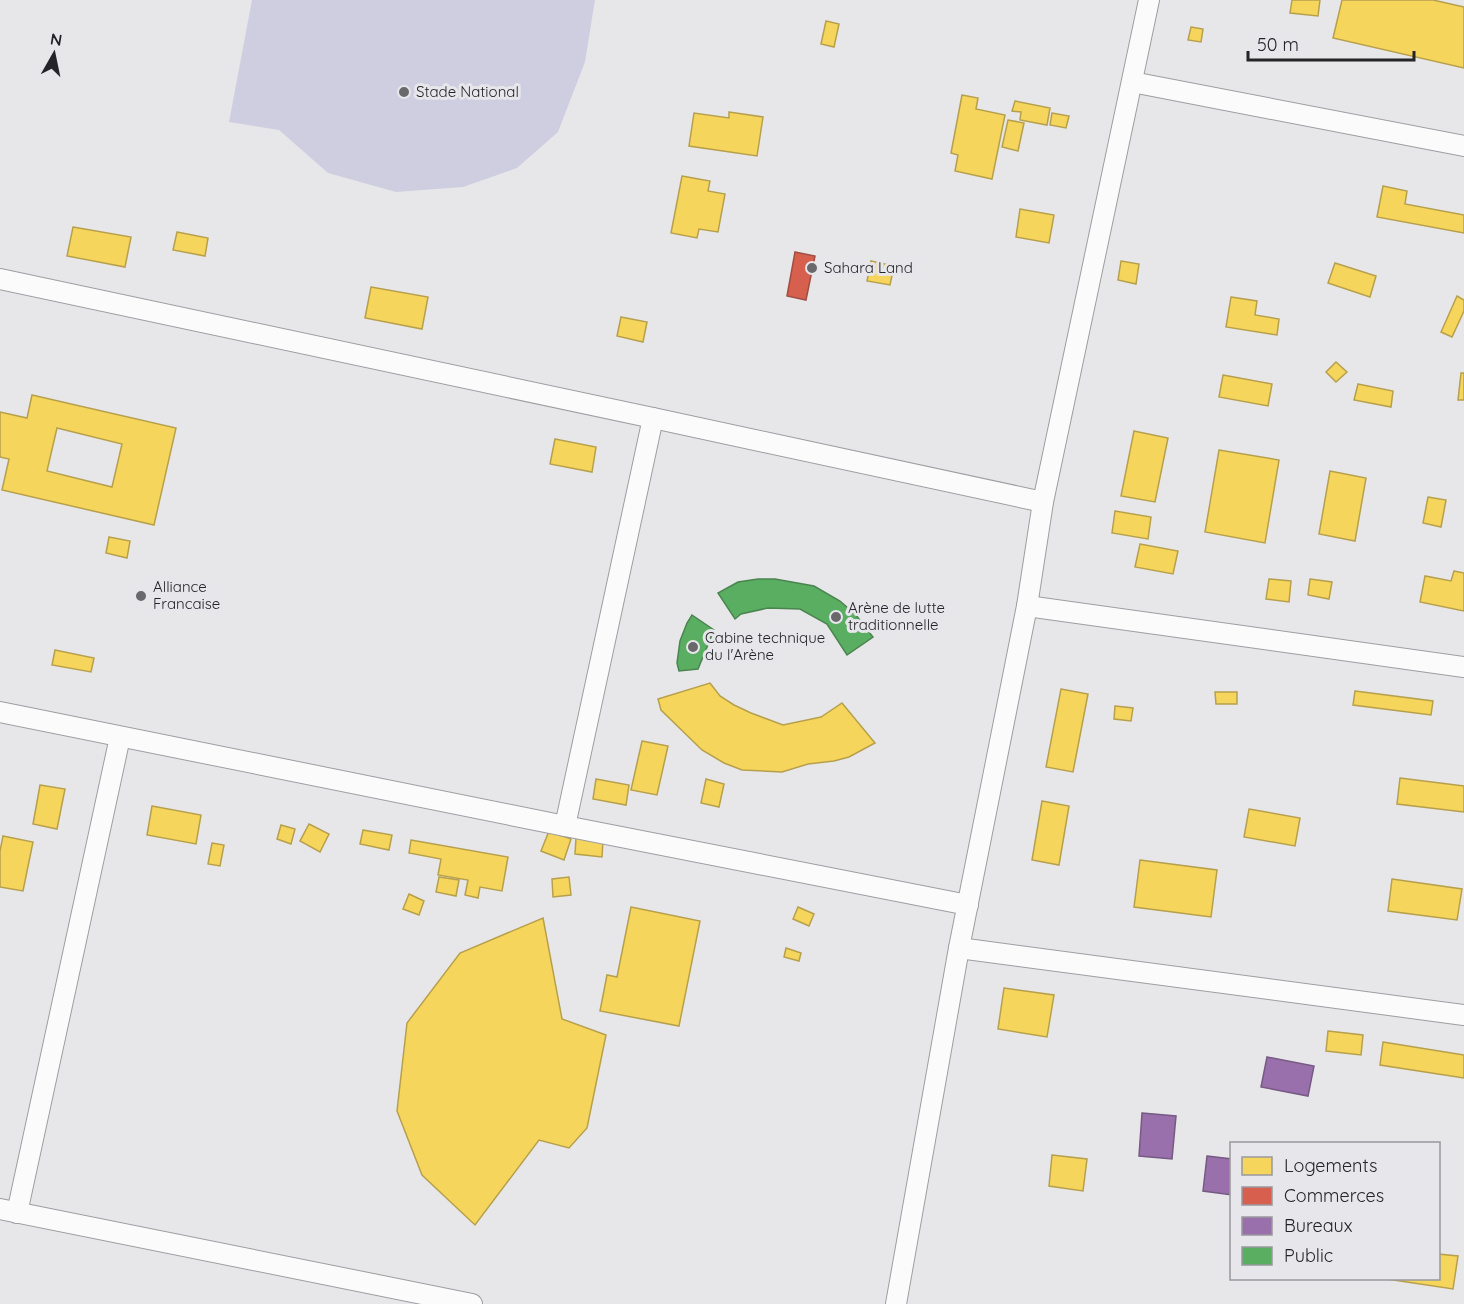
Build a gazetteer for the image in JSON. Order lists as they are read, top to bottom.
{
  "places": [
    "Stade National",
    "Sahara Land",
    "Alliance Francaise",
    "Arène de lutte traditionnelle",
    "Cabine technique du l'Arène"
  ],
  "legend": [
    "Logements",
    "Commerces",
    "Bureaux",
    "Public"
  ],
  "scale_bar": "50 m",
  "north": "top"
}
